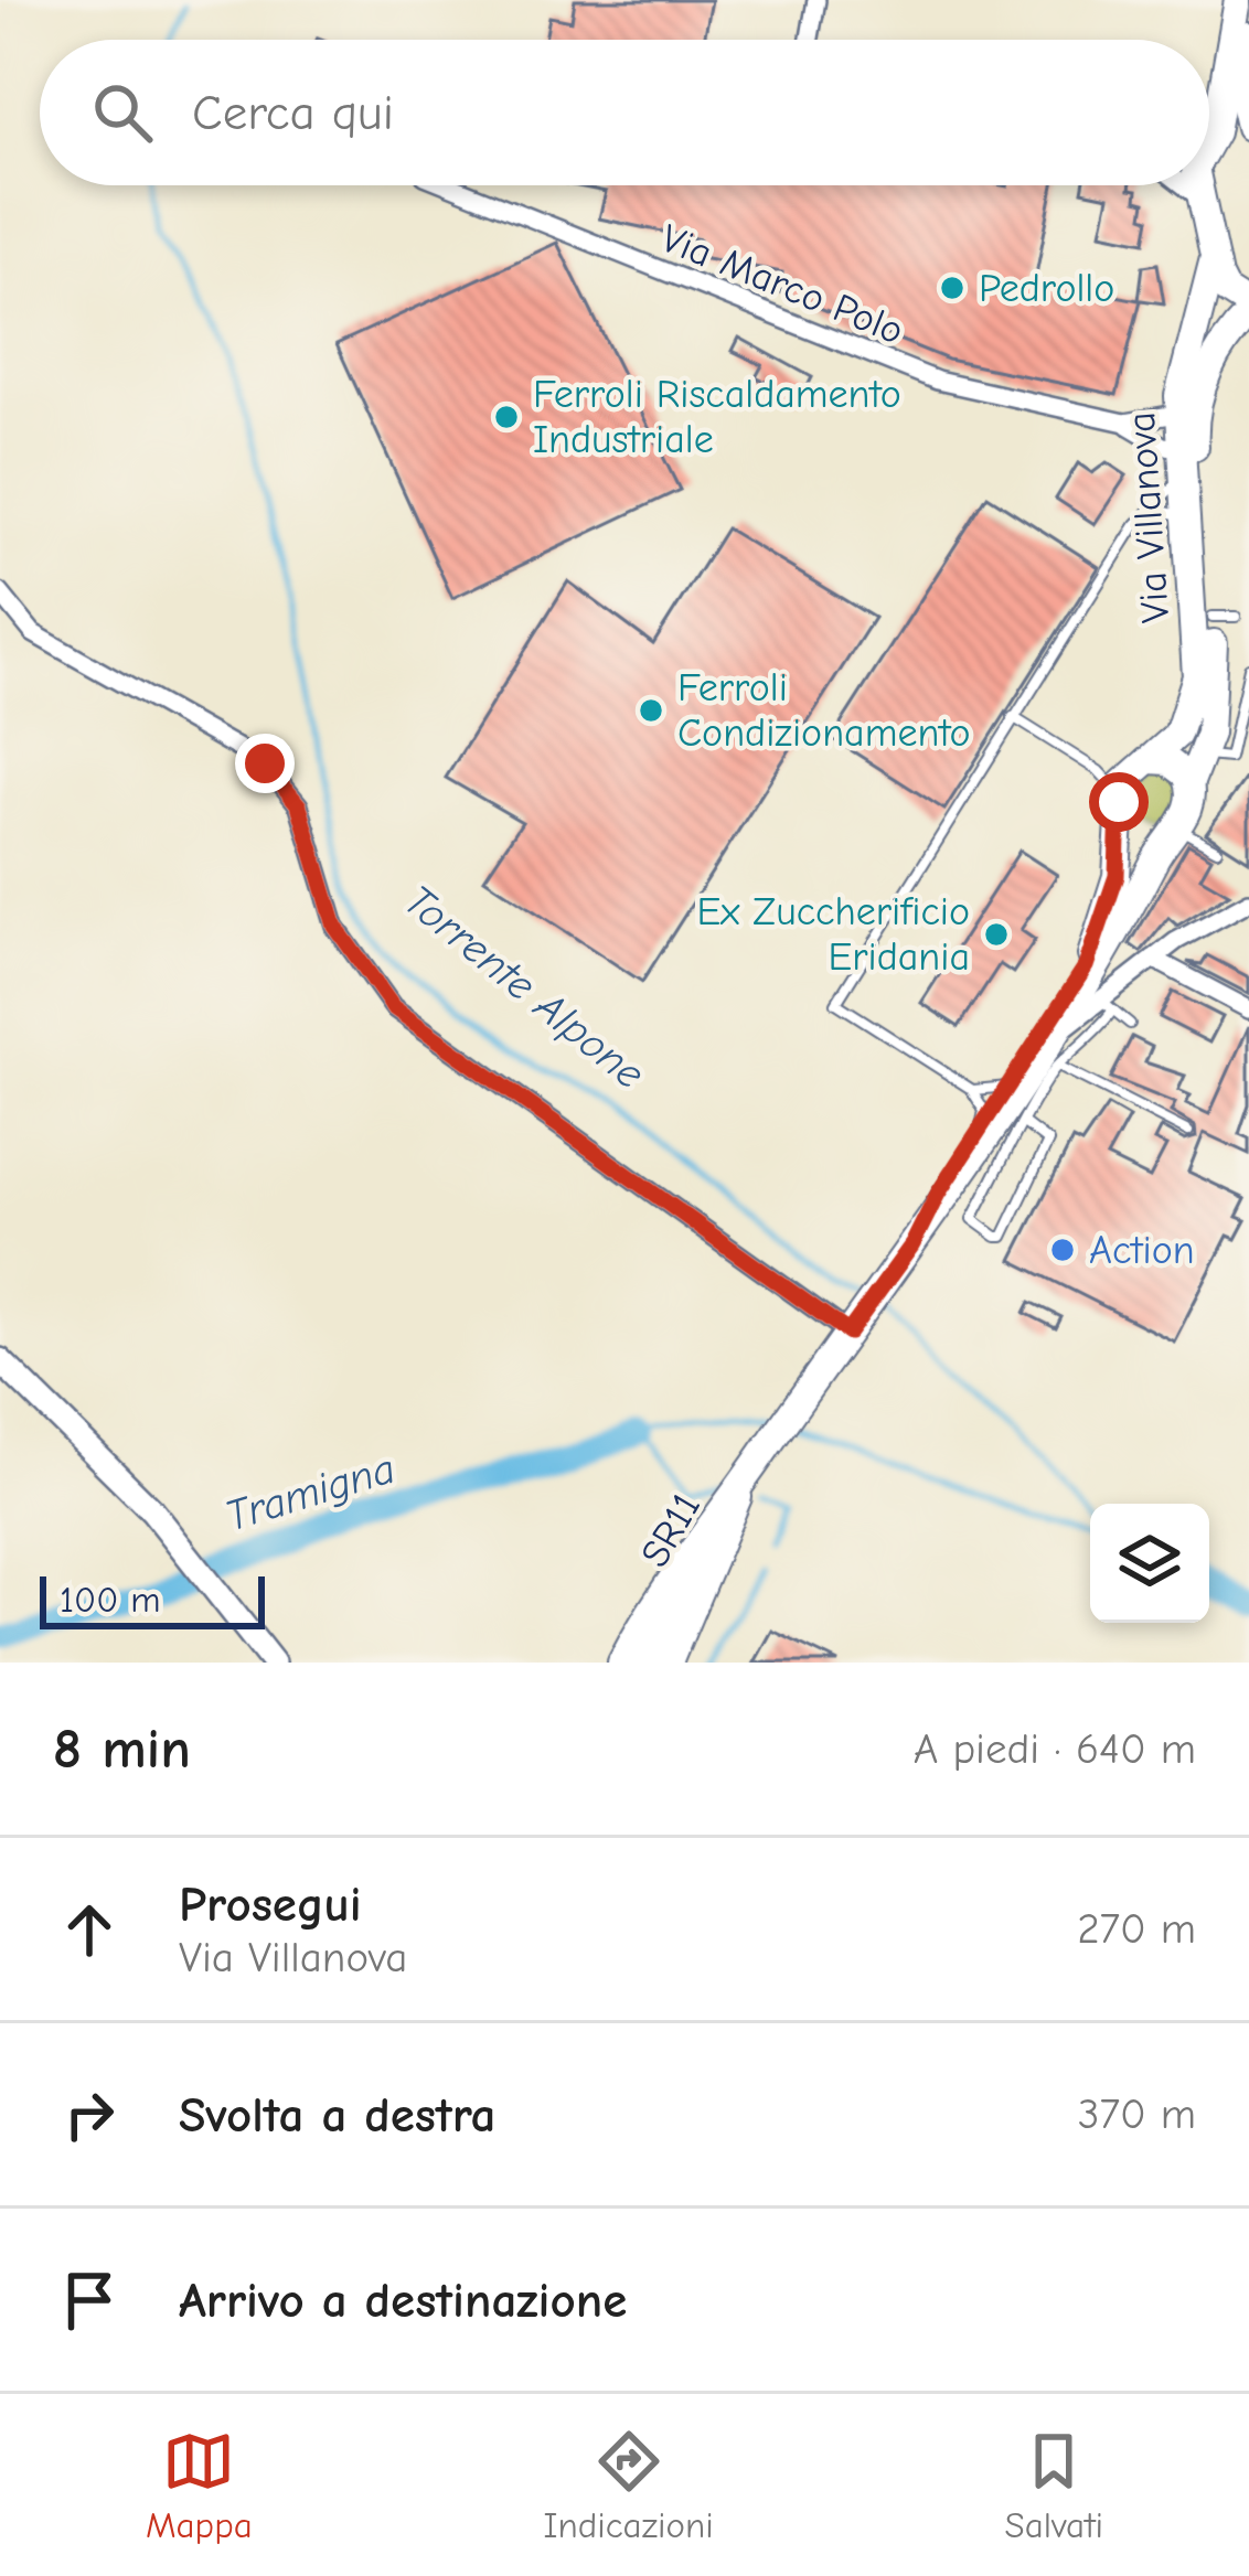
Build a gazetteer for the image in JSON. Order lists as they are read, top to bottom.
{
  "streets": {
    "main road": ["Via Villanova", "SR11"],
    "street": ["Via Marco Polo"]
  },
  "crossings": [
    ["Via Marco Polo", "Via Villanova"],
    ["Via Villanova", "SR11"]
  ],
  "water": ["Torrente Alpone", "Tramigna"],
  "places": [
    "Pedrollo",
    "Ferroli Riscaldamento Industriale",
    "Ferroli Condizionamento",
    "Ex Zuccherificio Eridania",
    "Action"
  ],
  "scale_bar": "100 m",
  "page": {
    "search": "Cerca qui",
    "scale": "100 m",
    "heading": ["8 min", "A piedi · 640 m"],
    "list": [
      ["Prosegui", "Via Villanova", "270 m"],
      ["Svolta a destra", "370 m"],
      "Arrivo a destinazione"
    ],
    "nav": ["Mappa", "Indicazioni", "Salvati"]
  }
}
